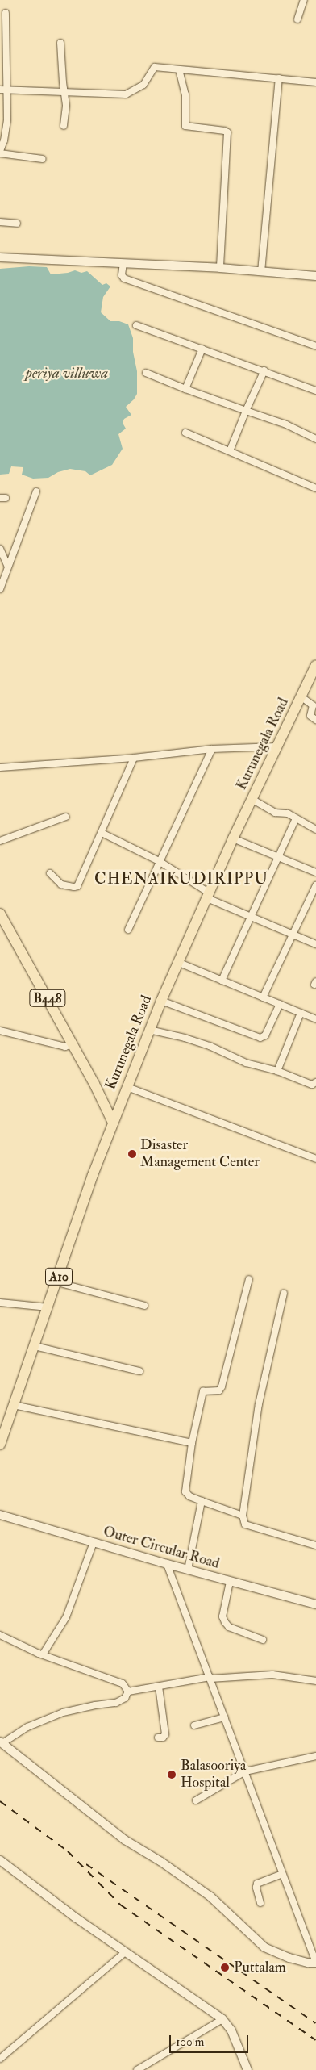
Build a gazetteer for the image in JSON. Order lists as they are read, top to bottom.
{
  "streets": {
    "main road": ["Kurunegala Road", "B448", "A10"],
    "street": ["Outer Circular Road"]
  },
  "crossings": [
    ["Kurunegala Road", "B448"]
  ],
  "districts": ["CHENAIKUDIRIPPU"],
  "water": ["periya villuwa"],
  "places": ["Disaster Management Center", "Balasooriya Hospital", "Puttalam"],
  "scale_bar": "100 m"
}
